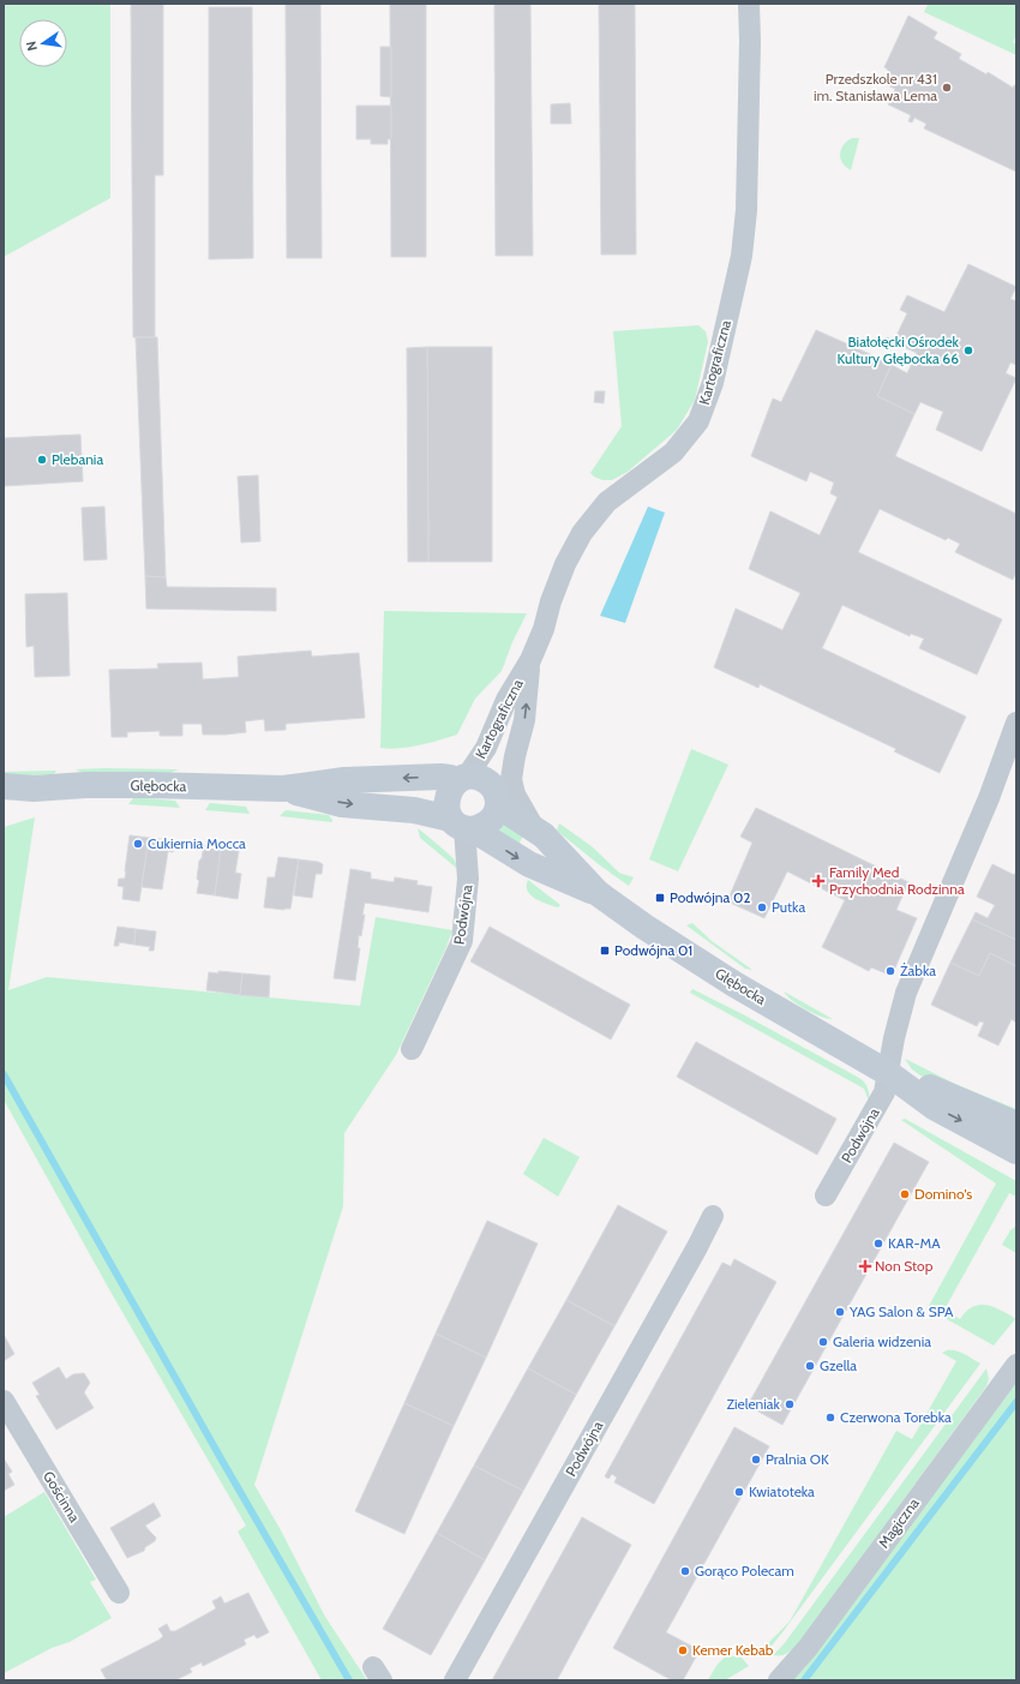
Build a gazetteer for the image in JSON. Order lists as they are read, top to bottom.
{
  "streets": {
    "street": [
      "Kartograficzna",
      "Głębocka",
      "Podwójna",
      "Gościnna",
      "Magiczna"
    ]
  },
  "crossings": [
    ["Kartograficzna", "Głębocka"],
    ["Kartograficzna", "Podwójna"],
    ["Głębocka", "Podwójna"]
  ],
  "places": {
    "other": [
      "Przedszkole nr 431 im. Stanisława Lema",
      "Białołęcki Ośrodek Kultury Głębocka 66",
      "Plebania",
      "Cukiernia Mocca",
      "Putka",
      "Żabka",
      "Domino's",
      "KAR-MA",
      "YAG Salon & SPA",
      "Galeria widzenia",
      "Gzella",
      "Zieleniak",
      "Czerwona Torebka",
      "Pralnia OK",
      "Kwiatoteka",
      "Gorąco Polecam",
      "Kemer Kebab"
    ],
    "health": ["Family Med Przychodnia Rodzinna", "Non Stop"],
    "transit": ["Podwójna 02", "Podwójna 01"]
  },
  "north": "left"
}
